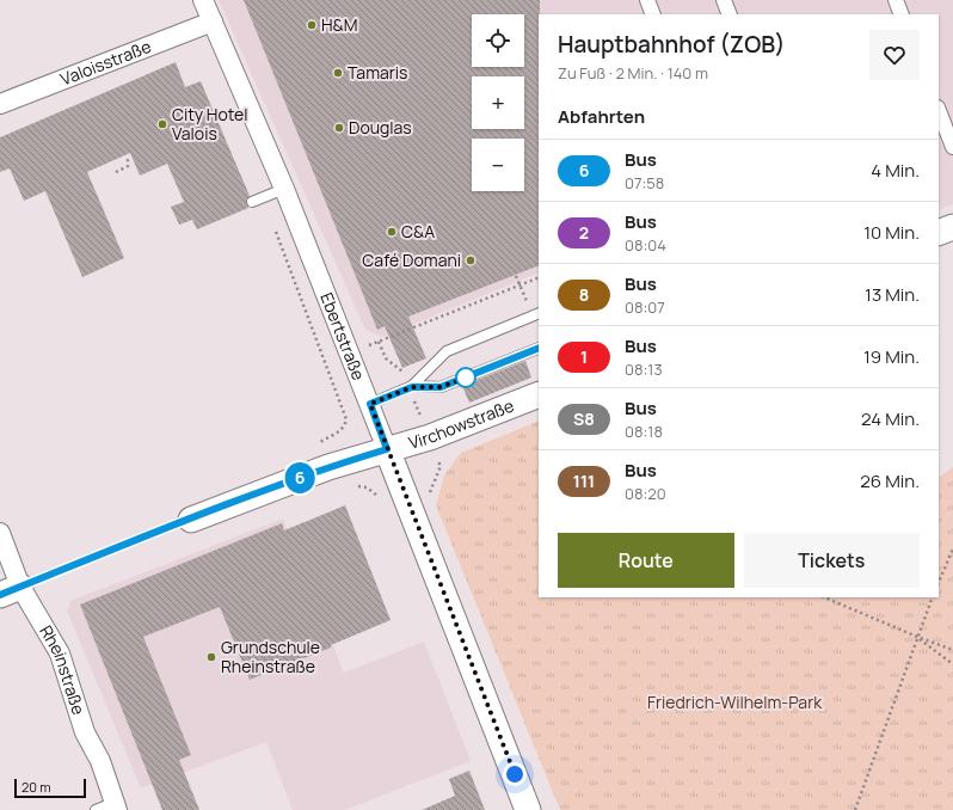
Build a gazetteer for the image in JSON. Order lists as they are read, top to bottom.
{
  "streets": {
    "street": [
      "Valoisstraße",
      "Ebertstraße",
      "Virchowstraße",
      "Rheinstraße"
    ]
  },
  "crossings": [
    ["Valoisstraße", "Ebertstraße"],
    ["Ebertstraße", "Virchowstraße"]
  ],
  "parks": ["Friedrich-Wilhelm-Park"],
  "places": [
    "H&M",
    "Tamaris",
    "City Hotel Valois",
    "Douglas",
    "C&A",
    "Café Domani",
    "Grundschule Rheinstraße"
  ],
  "lines": ["bus line 6"],
  "scale_bar": "20 m",
  "page": {
    "on_map": "6",
    "map_buttons": ["+", "−"],
    "heading": [
      ["Hauptbahnhof (ZOB)", "Zu Fuß · 2 Min. · 140 m"],
      "Abfahrten"
    ],
    "list": [
      {
        "mark": "6",
        "name": "Bus",
        "note": "07:58",
        "value": "4 Min."
      },
      {
        "mark": "2",
        "name": "Bus",
        "note": "08:04",
        "value": "10 Min."
      },
      {
        "mark": "8",
        "name": "Bus",
        "note": "08:07",
        "value": "13 Min."
      },
      {
        "mark": "1",
        "name": "Bus",
        "note": "08:13",
        "value": "19 Min."
      },
      {
        "mark": "S8",
        "name": "Bus",
        "note": "08:18",
        "value": "24 Min."
      },
      {
        "mark": "111",
        "name": "Bus",
        "note": "08:20",
        "value": "26 Min."
      }
    ],
    "buttons": ["Route", "Tickets"],
    "scale": "20 m"
  }
}
